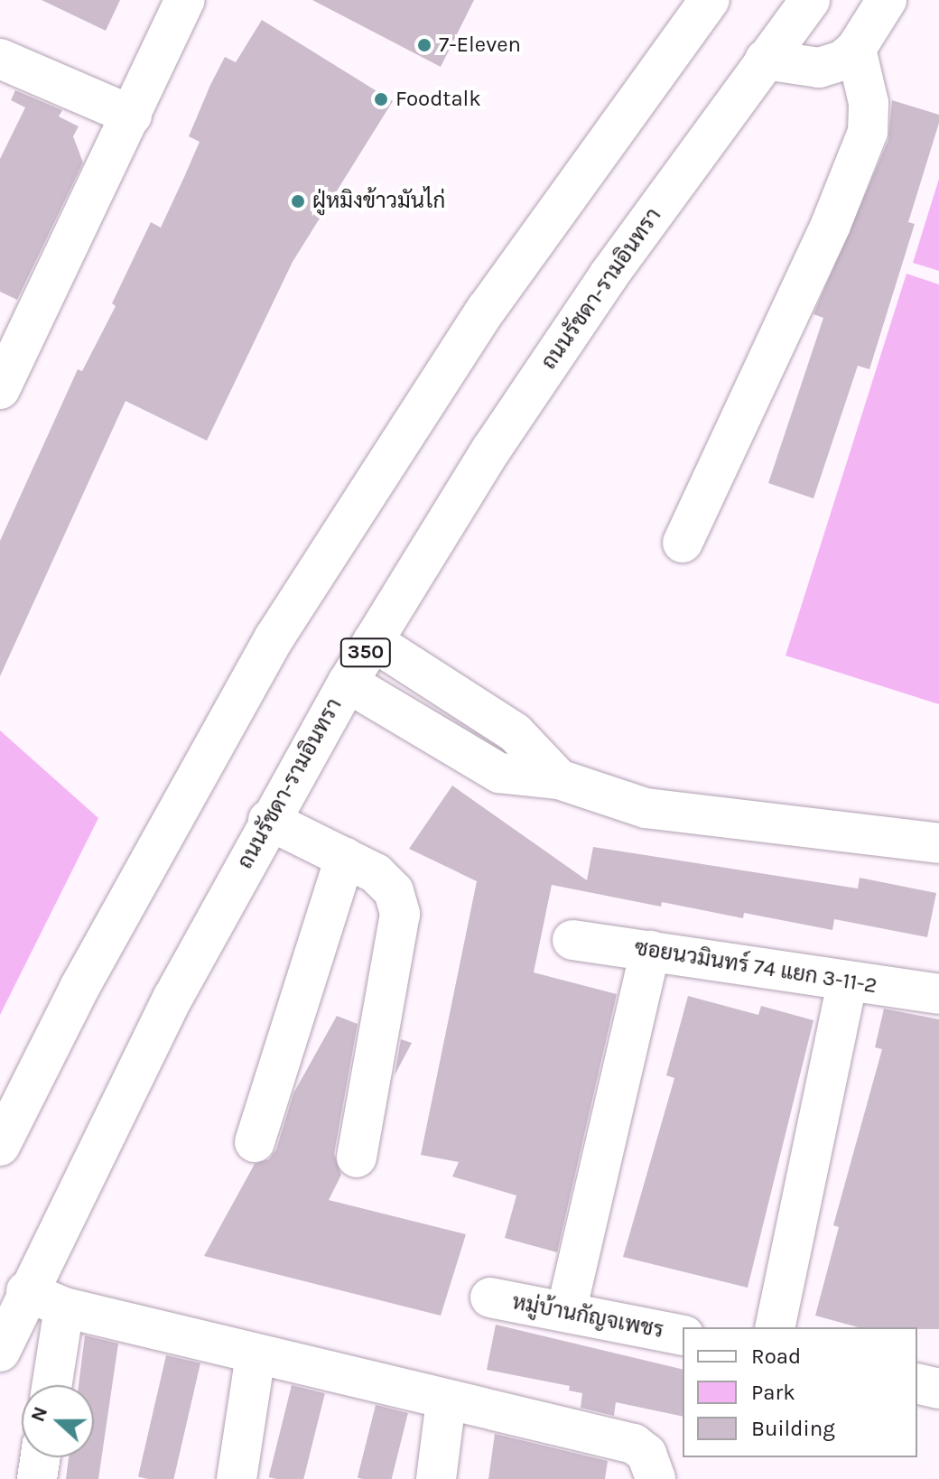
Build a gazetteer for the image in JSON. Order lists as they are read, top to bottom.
{
  "streets": {
    "street": [
      "ถนนรัชดา-รามอินทรา",
      "350",
      "ซอยนวมินทร์ 74 แยก 3-11-2",
      "หมู่บ้านกัญจเพชร"
    ]
  },
  "places": ["7-Eleven", "Foodtalk", "ฝู่หมิงข้าวมันไก่"],
  "legend": ["Road", "Park", "Building"],
  "north": "left"
}
